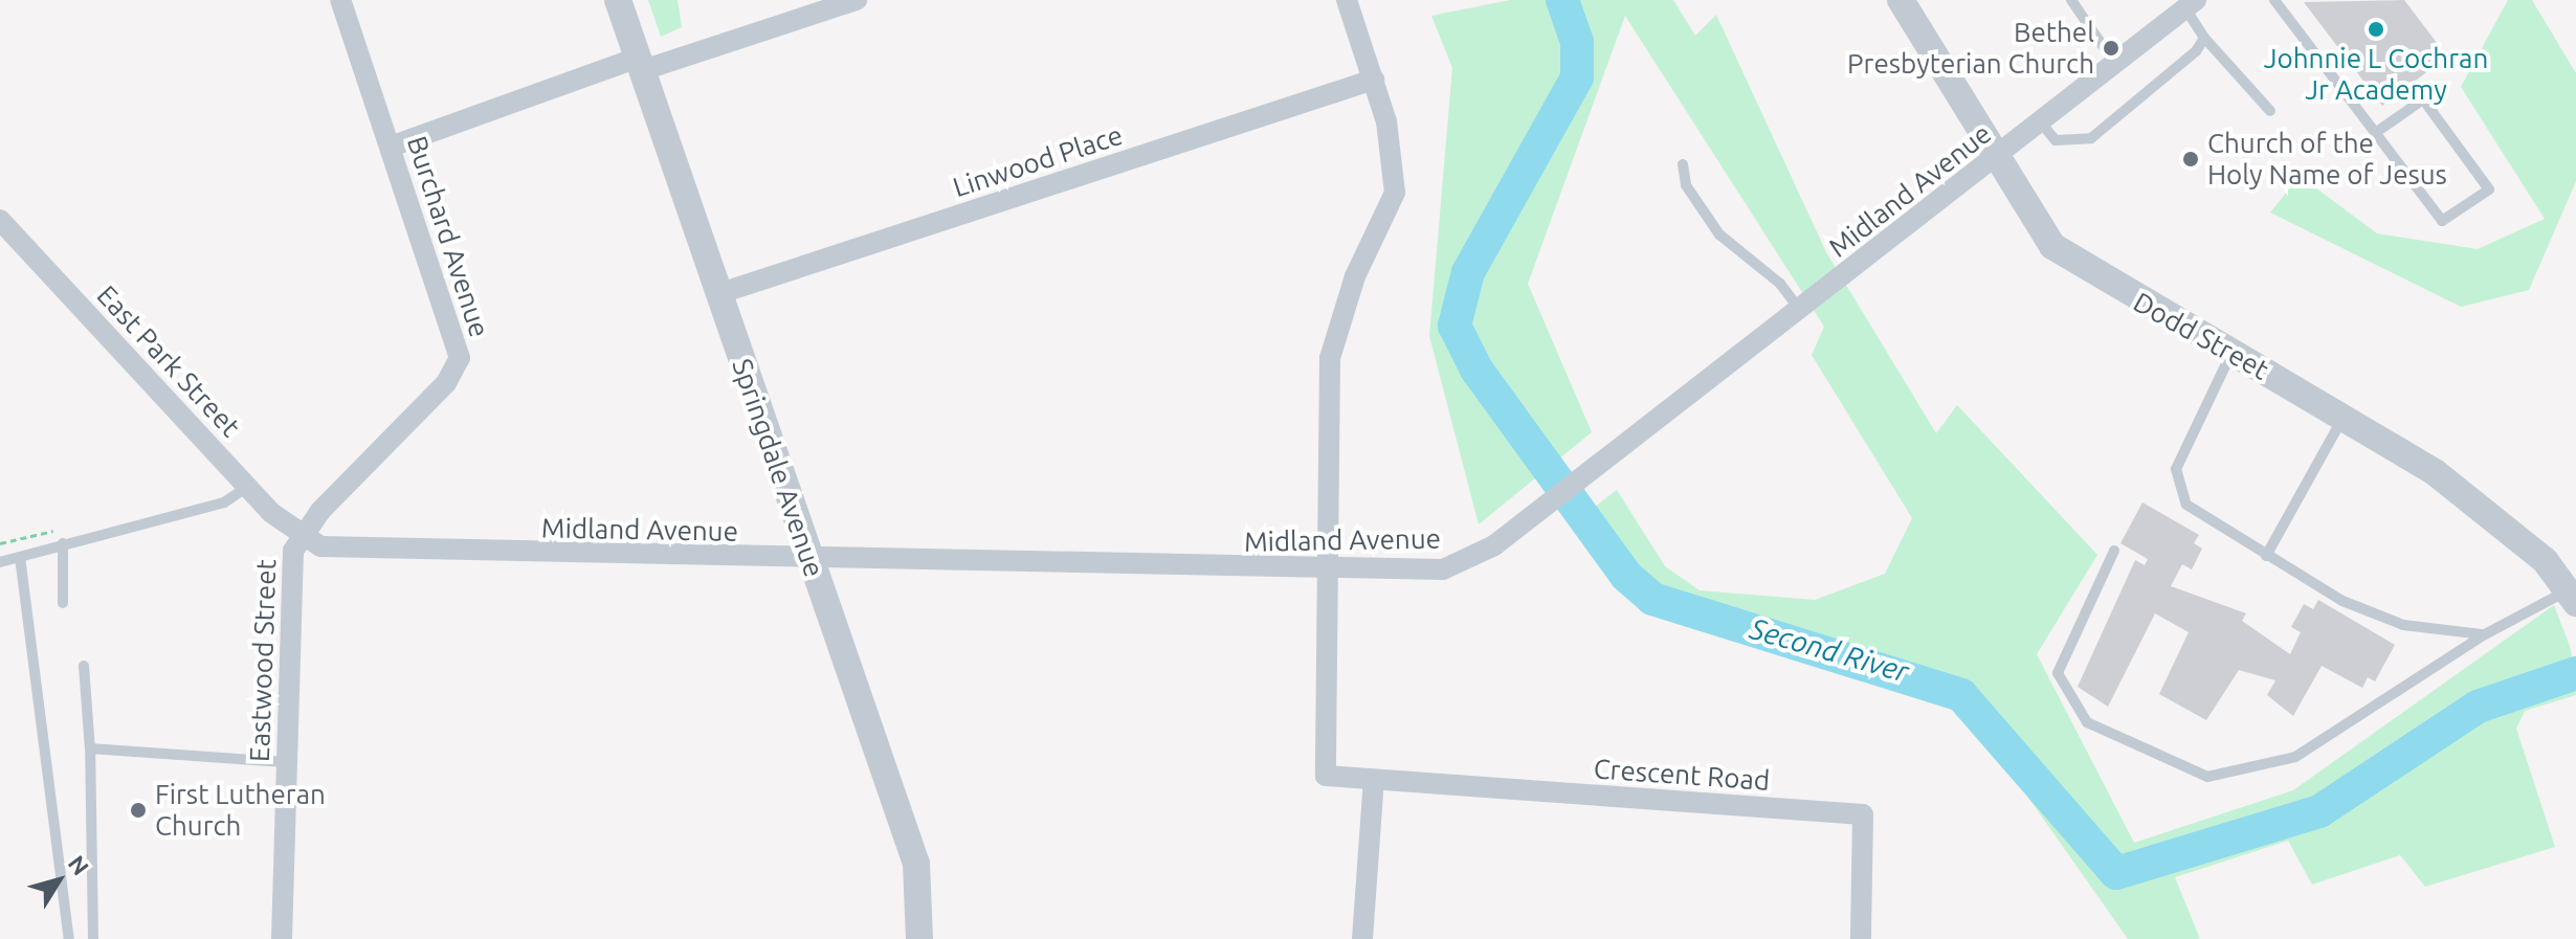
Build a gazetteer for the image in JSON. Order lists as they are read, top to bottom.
{
  "streets": {
    "street": [
      "Linwood Place",
      "Midland Avenue",
      "Burchard Avenue",
      "Dodd Street",
      "East Park Street",
      "Springdale Avenue",
      "Eastwood Street",
      "Crescent Road"
    ]
  },
  "crossings": [
    ["Linwood Place", "Springdale Avenue"],
    ["Midland Avenue", "Burchard Avenue"],
    ["Midland Avenue", "Dodd Street"],
    ["Midland Avenue", "East Park Street"],
    ["Midland Avenue", "Springdale Avenue"],
    ["Midland Avenue", "Eastwood Street"],
    ["Burchard Avenue", "East Park Street"],
    ["Burchard Avenue", "Eastwood Street"],
    ["East Park Street", "Eastwood Street"]
  ],
  "water": ["Second River"],
  "places": [
    "Johnnie L Cochran Jr Academy",
    "Bethel Presbyterian Church",
    "Church of the Holy Name of Jesus",
    "First Lutheran Church"
  ],
  "north": "top right"
}
